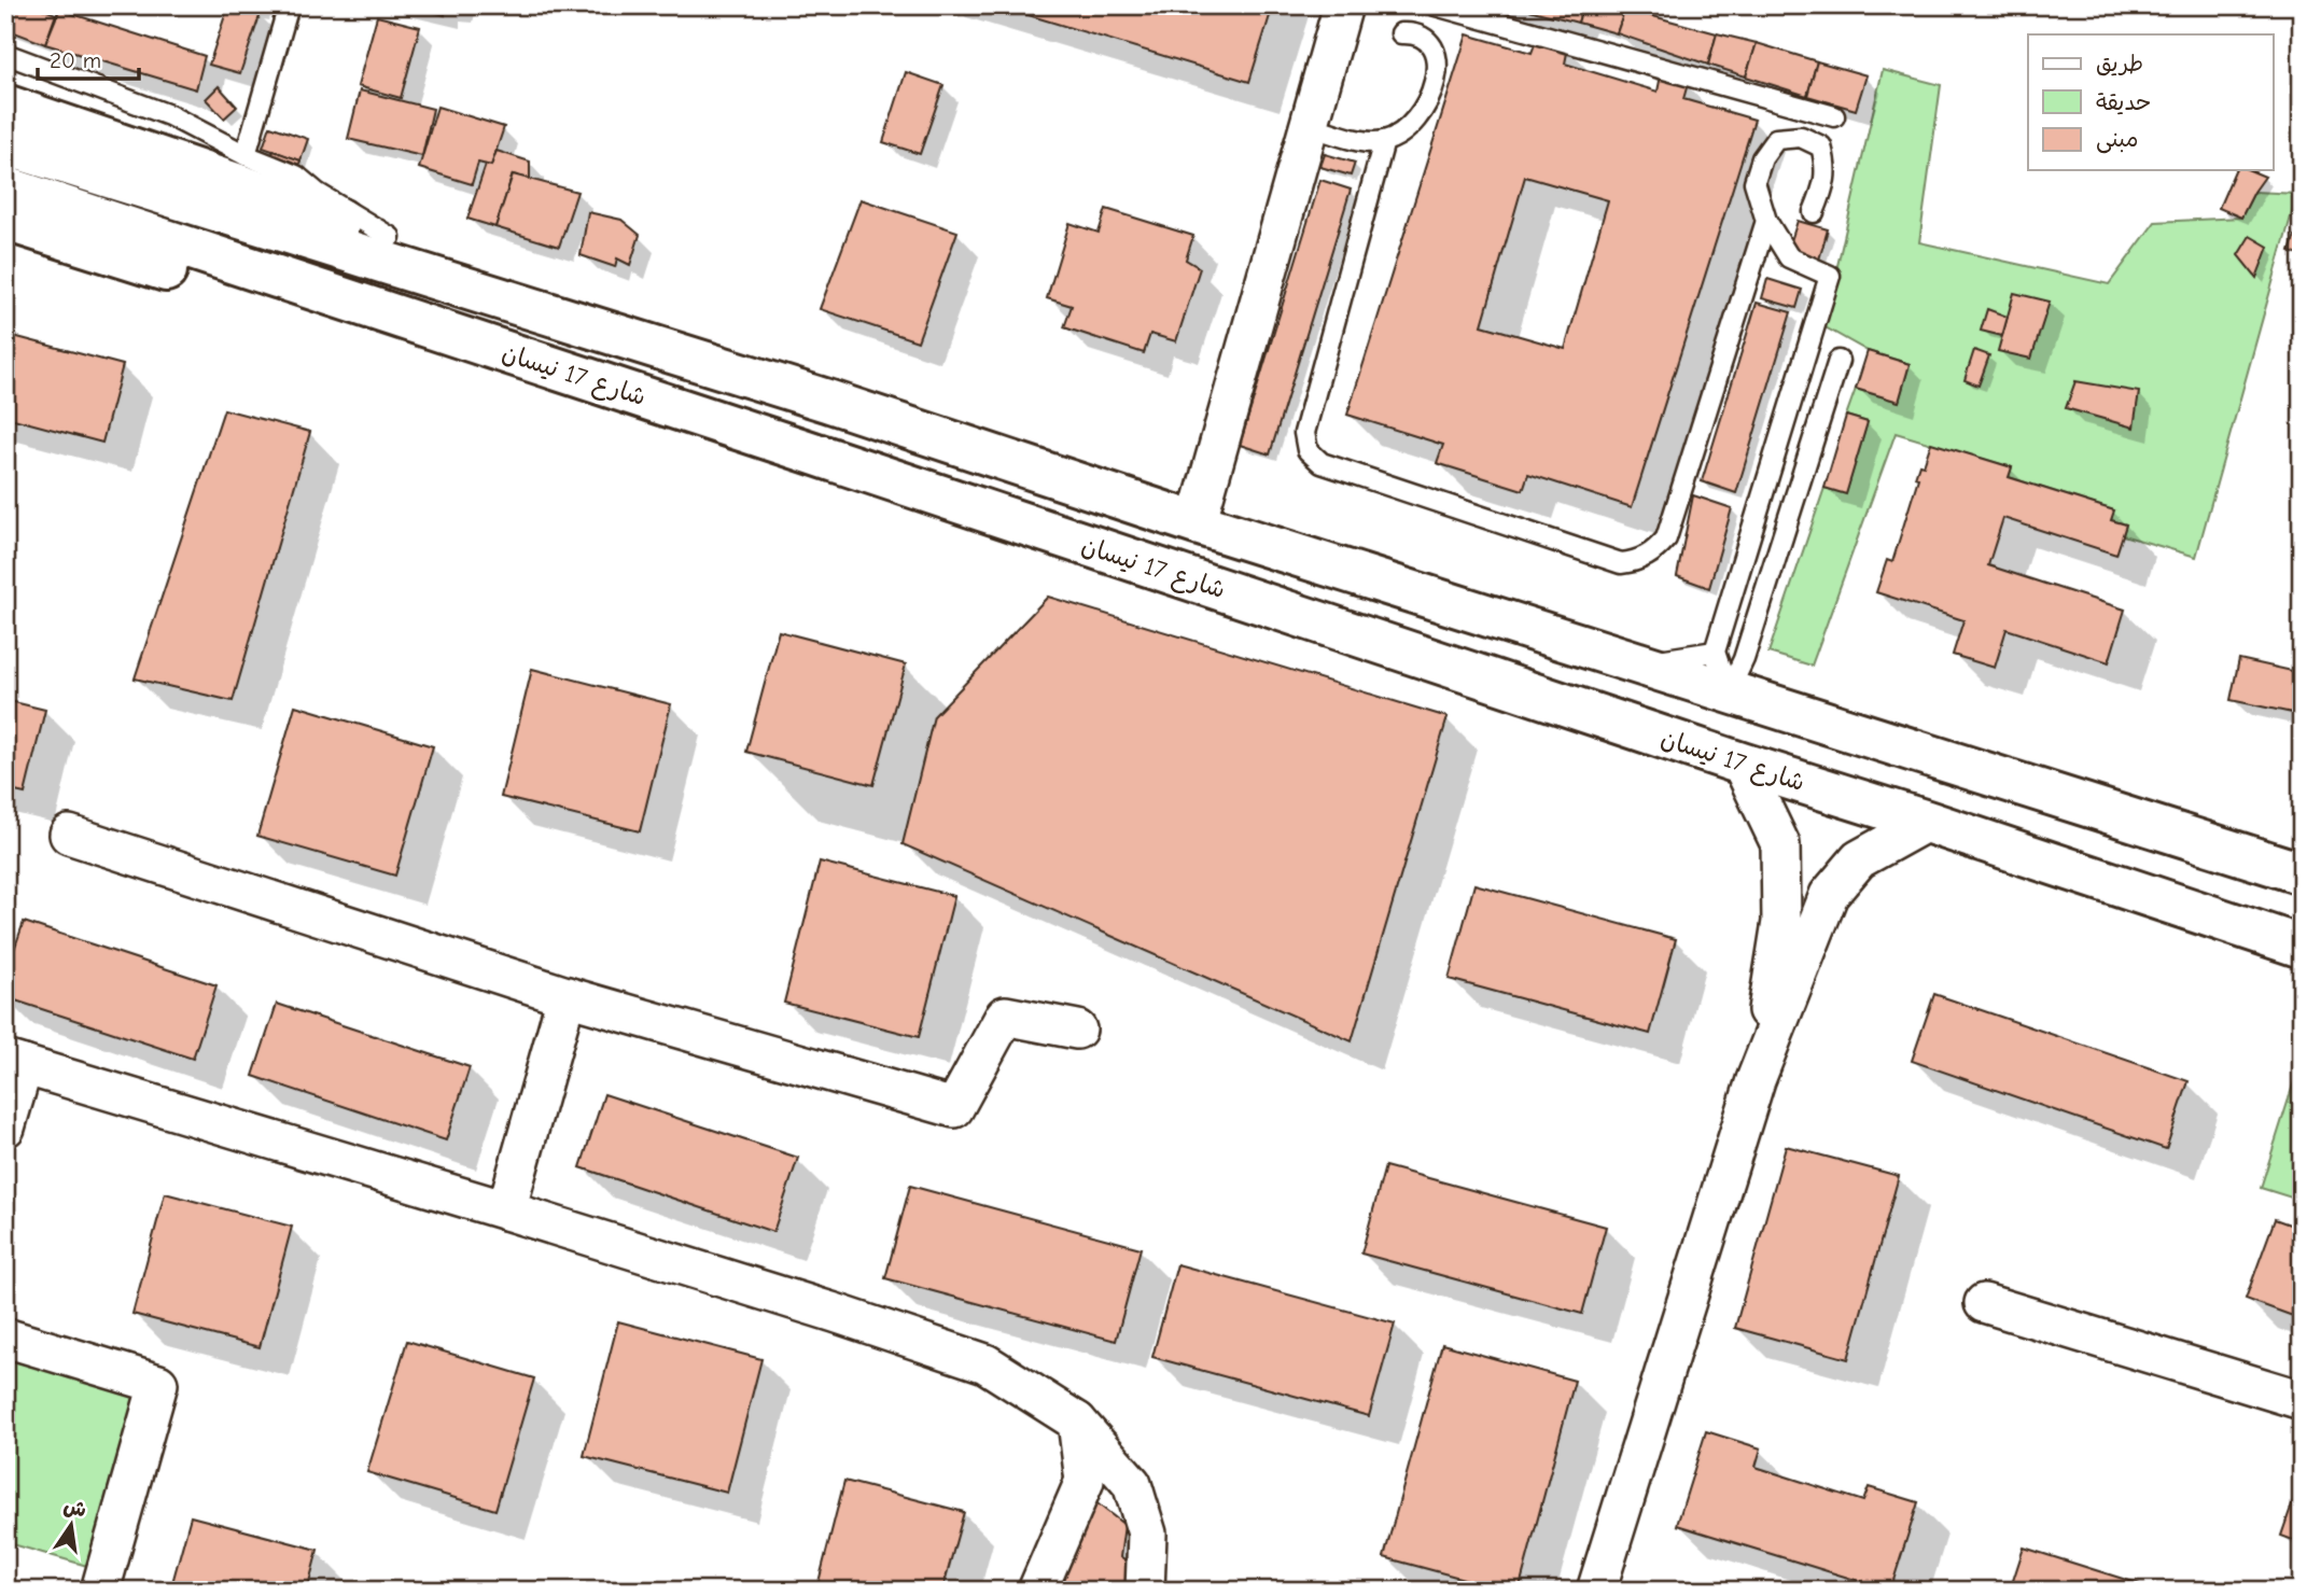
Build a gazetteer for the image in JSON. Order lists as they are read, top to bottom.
{
  "streets": {
    "main road": ["شارع 17 نيسان"]
  },
  "legend": ["طريق", "حديقة", "مبنى"],
  "scale_bar": "20 m",
  "north": "top"
}
